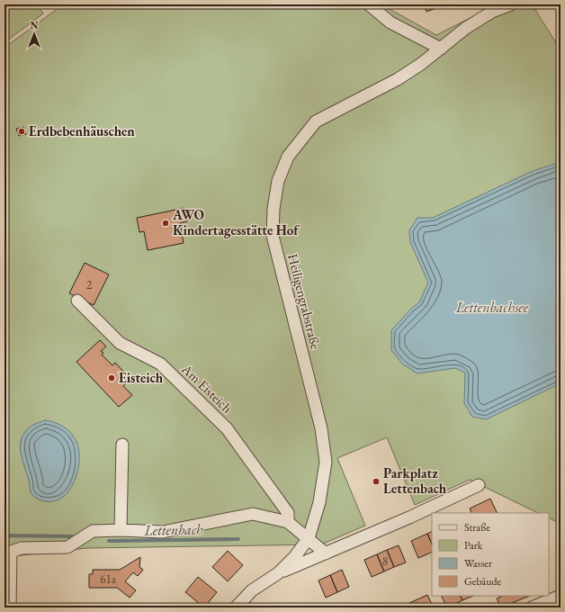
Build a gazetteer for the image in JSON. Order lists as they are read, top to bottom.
{
  "streets": {
    "street": ["Heiligengrabstraße", "Am Eisteich"]
  },
  "water": ["Lettenbachsee", "Lettenbach"],
  "places": [
    "Erdbebenhäuschen",
    "AWO Kindertagesstätte Hof",
    "Eisteich",
    "Parkplatz Lettenbach"
  ],
  "house_numbers": ["2", "8", "61a"],
  "legend": [
    "Straße",
    "Park",
    "Wasser",
    "Gebäude"
  ],
  "north": "top"
}
